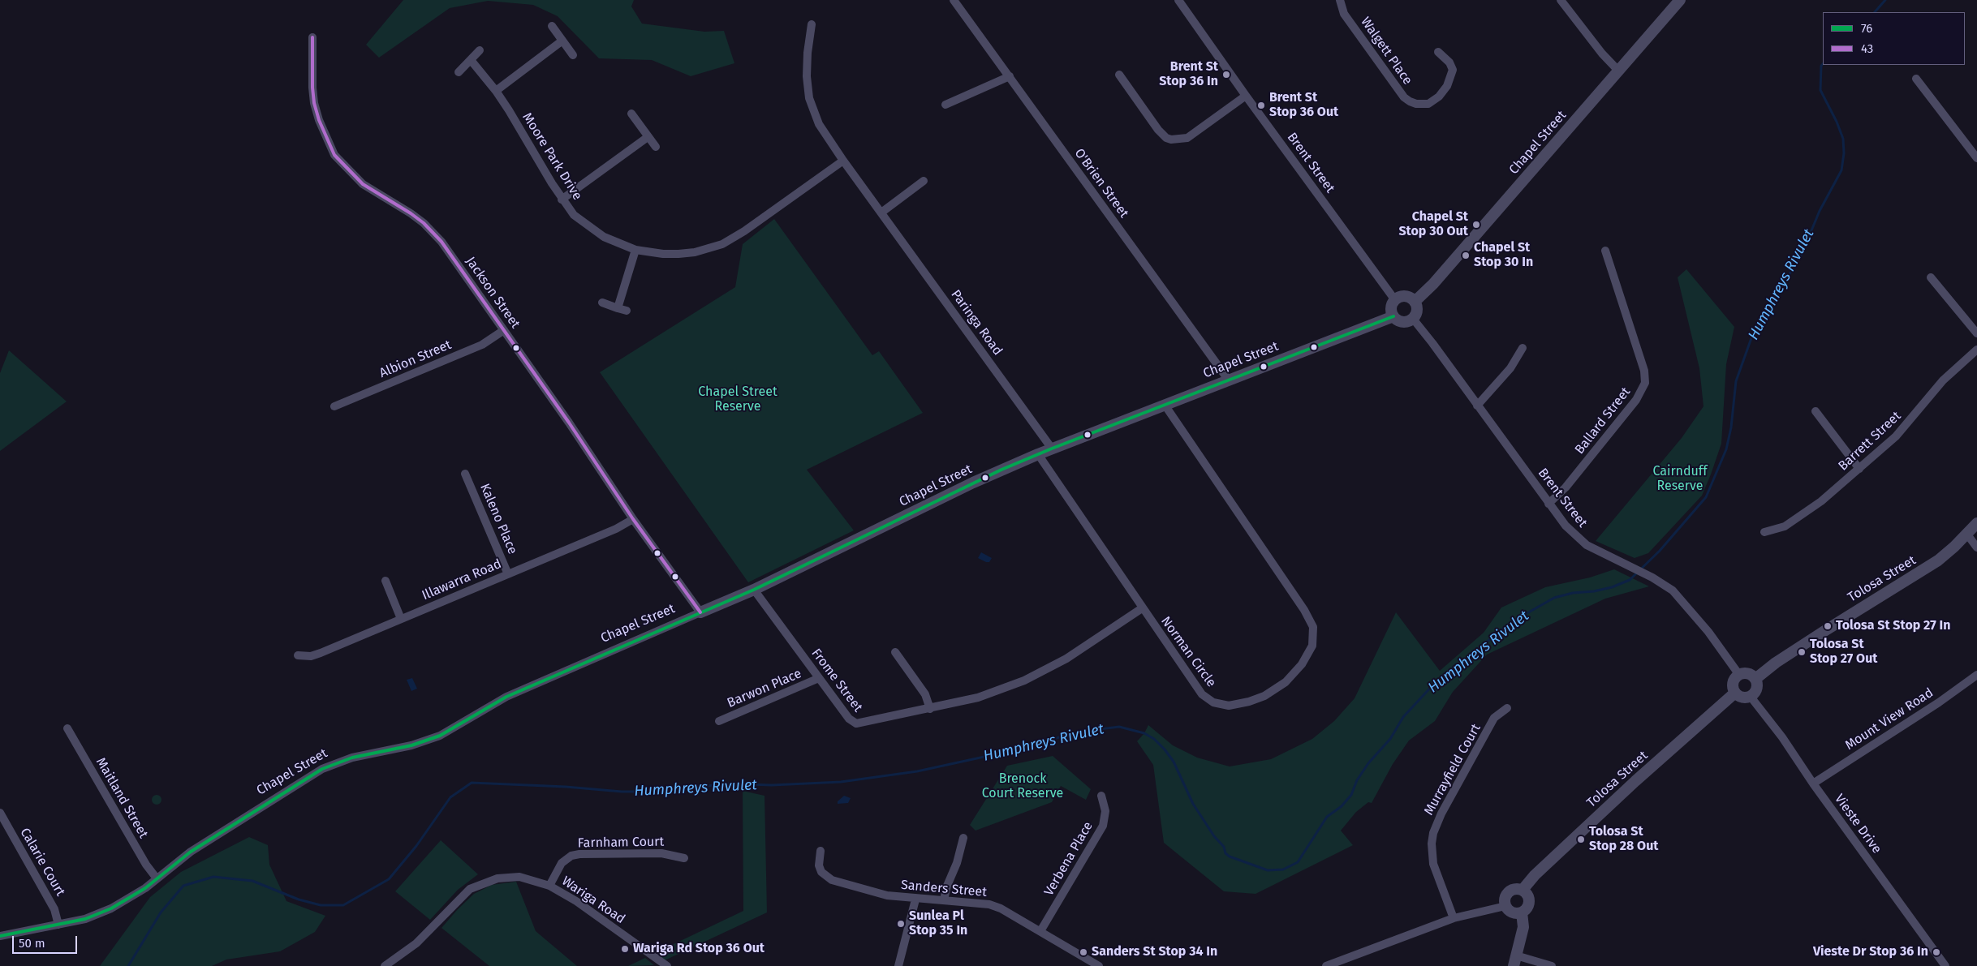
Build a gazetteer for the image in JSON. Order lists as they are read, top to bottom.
{
  "streets": {
    "street": [
      "Walgett Place",
      "Chapel Street",
      "Moore Park Drive",
      "Brent Street",
      "O'Brien Street",
      "Jackson Street",
      "Paringa Road",
      "Albion Street",
      "Ballard Street",
      "Barrett Street",
      "Kaleno Place",
      "Tolosa Street",
      "Illawarra Road",
      "Norman Circle",
      "Frome Street",
      "Barwon Place",
      "Mount View Road",
      "Murrayfield Court",
      "Maitland Street",
      "Vieste Drive",
      "Farnham Court",
      "Verbena Place",
      "Calarie Court",
      "Sanders Street",
      "Wariga Road"
    ]
  },
  "crossings": [
    ["Chapel Street", "Brent Street"],
    ["Chapel Street", "O'Brien Street"],
    ["Chapel Street", "Jackson Street"],
    ["Chapel Street", "Paringa Road"],
    ["Chapel Street", "Norman Circle"],
    ["Chapel Street", "Frome Street"],
    ["Chapel Street", "Maitland Street"],
    ["Chapel Street", "Calarie Court"],
    ["Moore Park Drive", "Paringa Road"],
    ["Brent Street", "Ballard Street"],
    ["Brent Street", "Tolosa Street"],
    ["Brent Street", "Vieste Drive"],
    ["Jackson Street", "Albion Street"],
    ["Jackson Street", "Illawarra Road"],
    ["Kaleno Place", "Illawarra Road"],
    ["Tolosa Street", "Vieste Drive"],
    ["Norman Circle", "Frome Street"],
    ["Frome Street", "Barwon Place"],
    ["Mount View Road", "Vieste Drive"],
    ["Farnham Court", "Wariga Road"],
    ["Verbena Place", "Sanders Street"]
  ],
  "water": ["Humphreys Rivulet"],
  "parks": ["Chapel Street Reserve", "Cairnduff Reserve", "Brenock Court Reserve"],
  "places": [
    "Brent St Stop 36 In",
    "Brent St Stop 36 Out",
    "Chapel St Stop 30 Out",
    "Chapel St Stop 30 In",
    "Tolosa St Stop 27 In",
    "Tolosa St Stop 27 Out",
    "Tolosa St Stop 28 Out",
    "Sunlea Pl Stop 35 In",
    "Wariga Rd Stop 36 Out",
    "Sanders St Stop 34 In",
    "Vieste Dr Stop 36 In"
  ],
  "lines": ["transit line 43", "transit line 76"],
  "legend": ["76", "43"],
  "scale_bar": "50 m"
}
